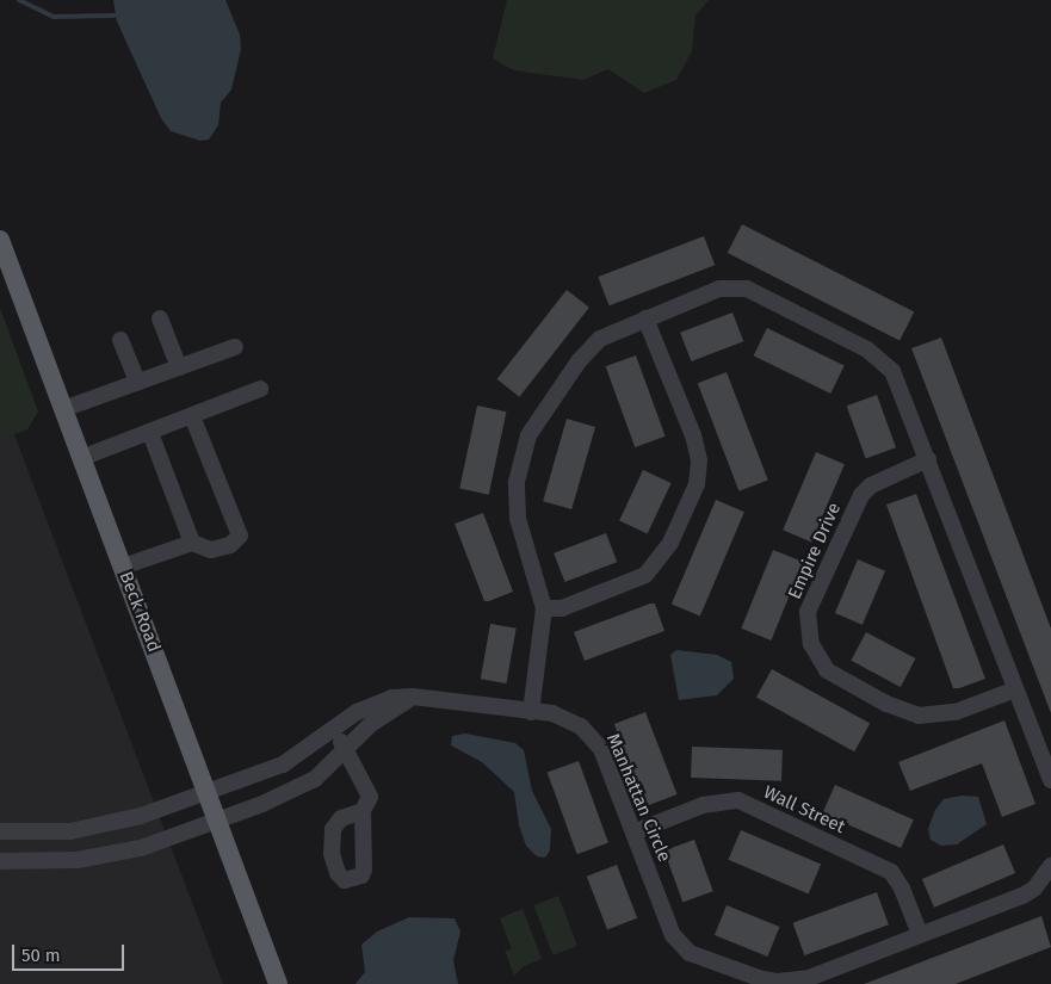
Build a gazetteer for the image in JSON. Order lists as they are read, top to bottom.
{
  "streets": {
    "main road": ["Beck Road"],
    "street": ["Empire Drive", "Manhattan Circle", "Wall Street"]
  },
  "crossings": [
    ["Beck Road", "Manhattan Circle"],
    ["Manhattan Circle", "Wall Street"]
  ],
  "scale_bar": "50 m"
}
